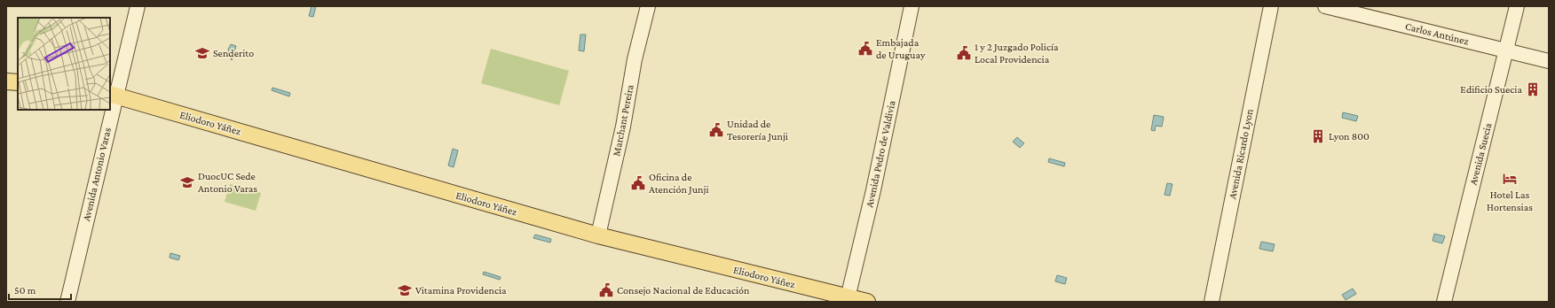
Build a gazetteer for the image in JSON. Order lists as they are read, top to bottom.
{
  "streets": {
    "main road": ["Eliodoro Yáñez"],
    "street": [
      "Carlos Antúnez",
      "Marchant Pereira",
      "Avenida Pedro de Valdivia",
      "Avenida Ricardo Lyon",
      "Avenida Suecia",
      "Avenida Antonio Varas"
    ]
  },
  "crossings": [
    ["Carlos Antúnez", "Avenida Suecia"],
    ["Marchant Pereira", "Eliodoro Yáñez"],
    ["Eliodoro Yáñez", "Avenida Pedro de Valdivia"],
    ["Eliodoro Yáñez", "Avenida Antonio Varas"]
  ],
  "places": {
    "public building": [
      "Embajada de Uruguay",
      "1 y 2 Juzgado Policía Local Providencia",
      "Unidad de Tesorería Junji",
      "Oficina de Atención Junji",
      "Consejo Nacional de Educación"
    ],
    "school or university": ["Senderito", "DuocUC Sede Antonio Varas", "Vitamina Providencia"],
    "building": ["Edificio Suecia", "Lyon 800"],
    "hotel": ["Hotel Las Hortensias"]
  },
  "scale_bar": "50 m"
}
